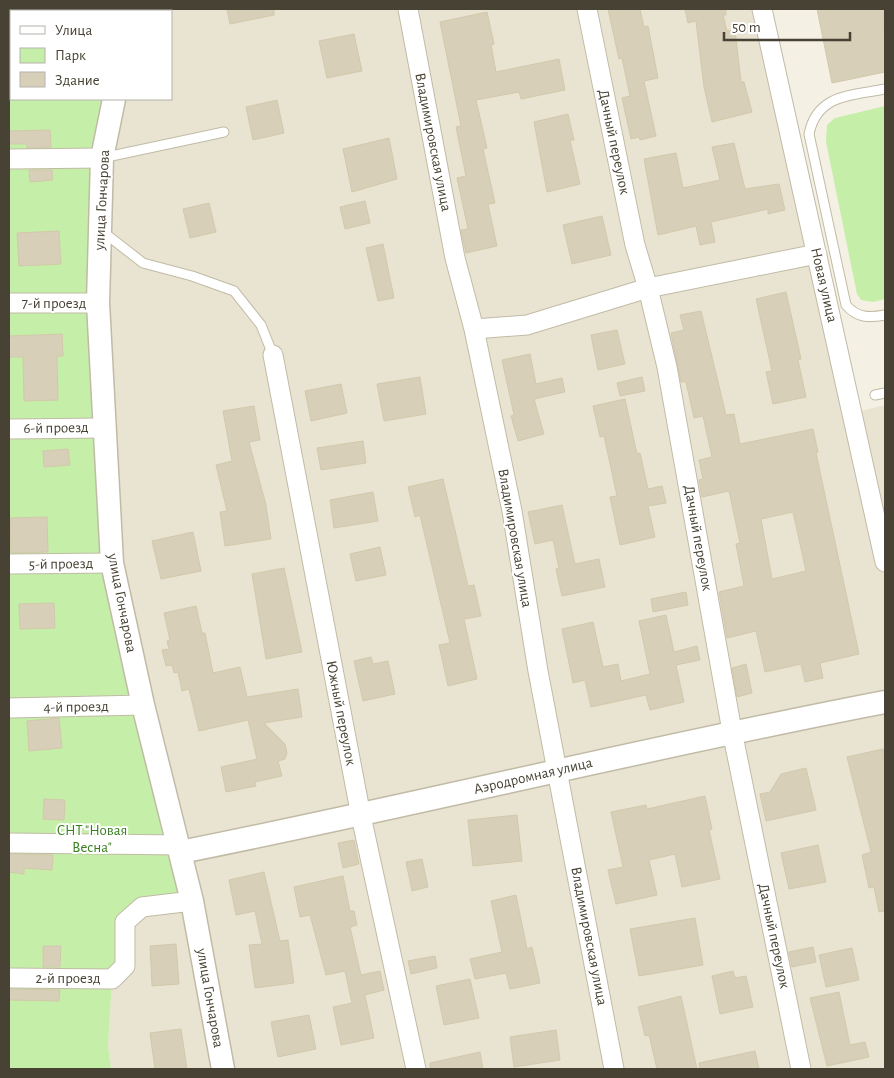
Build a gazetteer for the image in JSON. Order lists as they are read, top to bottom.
{
  "streets": {
    "street": [
      "Владимировская улица",
      "Дачный переулок",
      "улица Гончарова",
      "Новая улица",
      "7-й проезд",
      "6-й проезд",
      "5-й проезд",
      "4-й проезд",
      "Южный переулок",
      "Аэродромная улица",
      "2-й проезд"
    ]
  },
  "crossings": [
    ["Владимировская улица", "Аэродромная улица"],
    ["Дачный переулок", "Аэродромная улица"],
    ["улица Гончарова", "7-й проезд"],
    ["улица Гончарова", "6-й проезд"],
    ["улица Гончарова", "5-й проезд"],
    ["улица Гончарова", "4-й проезд"],
    ["улица Гончарова", "Аэродромная улица"],
    ["улица Гончарова", "2-й проезд"],
    ["Южный переулок", "Аэродромная улица"]
  ],
  "parks": ["СНТ \"Новая Весна\""],
  "legend": ["Улица", "Парк", "Здание"],
  "scale_bar": "50 m"
}
